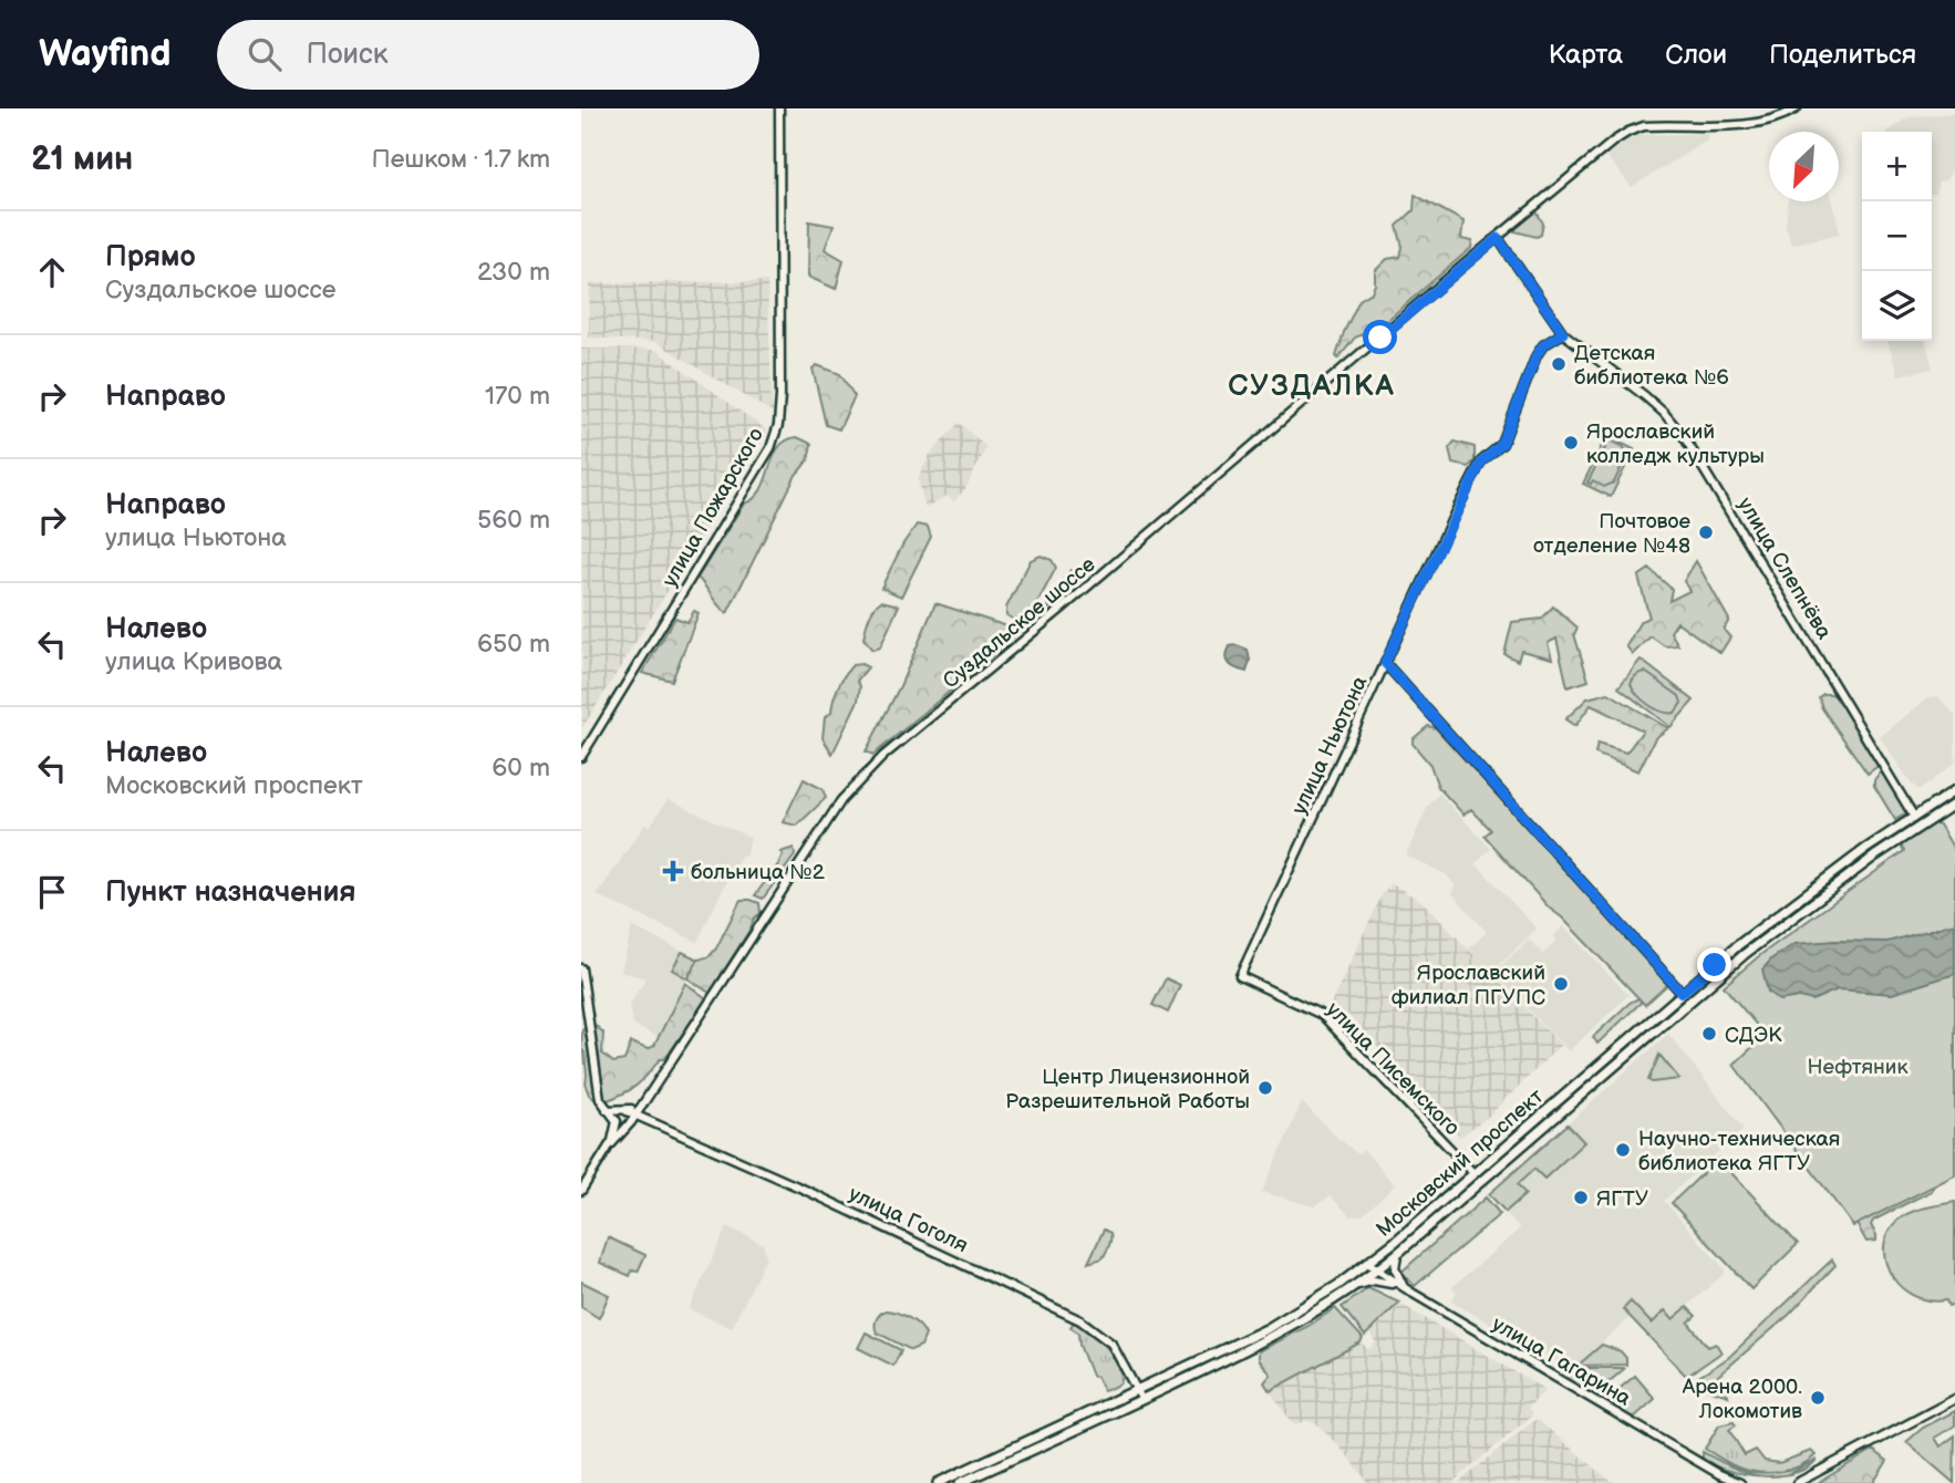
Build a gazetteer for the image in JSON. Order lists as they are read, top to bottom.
{
  "streets": {
    "main road": ["Московский проспект"],
    "street": [
      "улица Пожарского",
      "улица Слепнёва",
      "Суздальское шоссе",
      "улица Ньютона",
      "улица Писемского",
      "улица Гоголя",
      "улица Гагарина"
    ]
  },
  "crossings": [
    ["улица Слепнёва", "Суздальское шоссе"],
    ["улица Слепнёва", "улица Ньютона"],
    ["улица Слепнёва", "Московский проспект"],
    ["Суздальское шоссе", "улица Гоголя"],
    ["улица Ньютона", "улица Писемского"],
    ["улица Писемского", "Московский проспект"],
    ["Московский проспект", "улица Гоголя"],
    ["Московский проспект", "улица Гагарина"]
  ],
  "districts": ["СУЗДАЛКА"],
  "parks": ["Нефтяник"],
  "places": {
    "other": [
      "Детская библиотека №6",
      "Ярославский колледж культуры",
      "Почтовое отделение №48",
      "Ярославский филиал ПГУПС",
      "СДЭК",
      "Центр Лицензионной Разрешительной Работы",
      "Научно-техническая библиотека ЯГТУ",
      "ЯГТУ",
      "Арена 2000. Локомотив"
    ],
    "health": ["больница №2"]
  },
  "north": "bottom left",
  "page": {
    "header": "Wayfind",
    "search": "Поиск",
    "nav": ["Карта", "Слои", "Поделиться"],
    "heading": ["21 мин", "Пешком · 1.7 km"],
    "map_buttons": ["+", "−"],
    "list": [
      ["Прямо", "Суздальское шоссе", "230 m"],
      ["Направо", "170 m"],
      ["Направо", "улица Ньютона", "560 m"],
      ["Налево", "улица Кривова", "650 m"],
      ["Налево", "Московский проспект", "60 m"],
      "Пункт назначения"
    ]
  }
}
